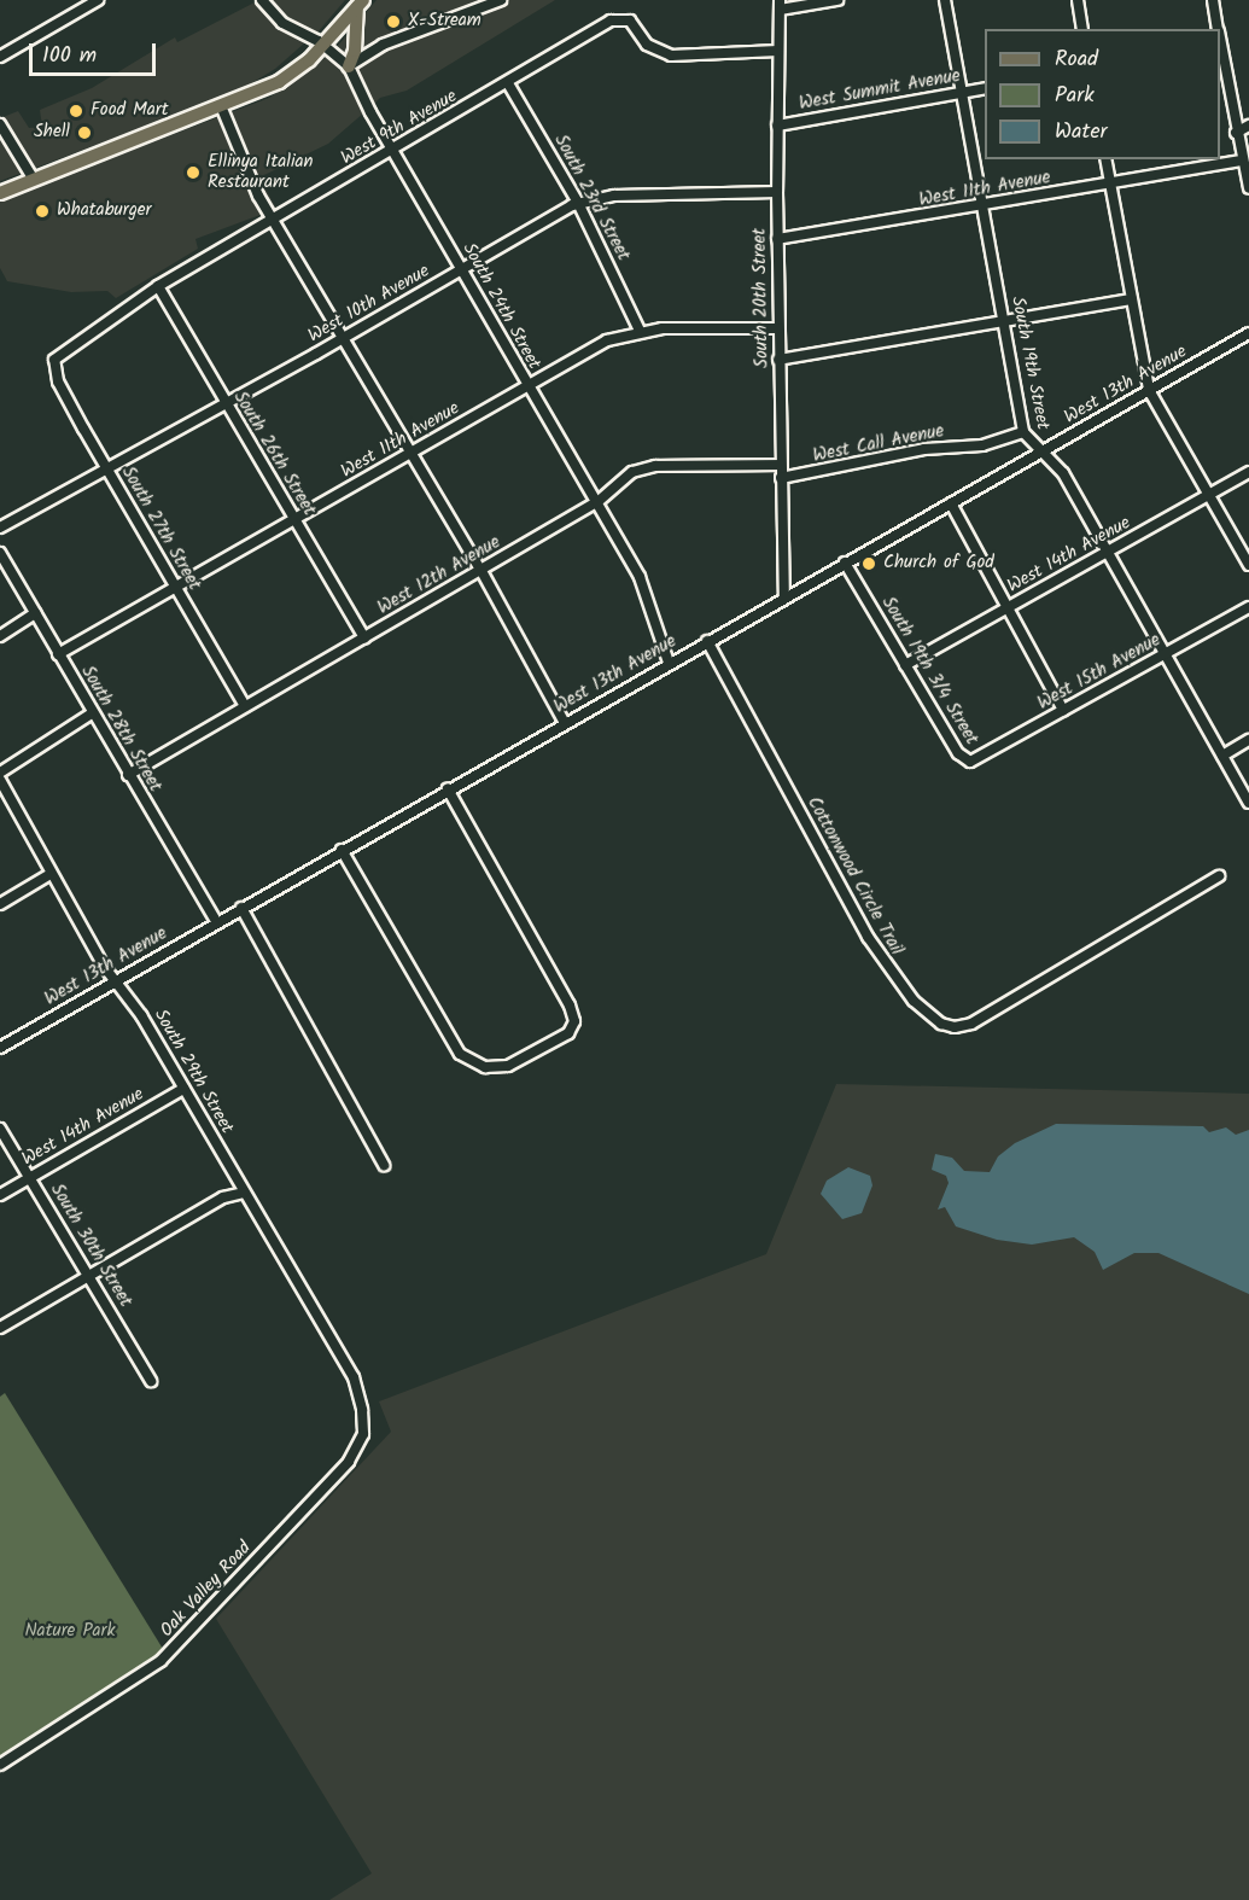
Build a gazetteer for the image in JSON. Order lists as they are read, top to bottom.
{
  "streets": {
    "street": [
      "West Summit Avenue",
      "West 9th Avenue",
      "West 11th Avenue",
      "South 23rd Street",
      "South 20th Street",
      "West 10th Avenue",
      "South 24th Street",
      "South 19th Street",
      "West 13th Avenue",
      "West Call Avenue",
      "South 26th Street",
      "South 27th Street",
      "West 14th Avenue",
      "West 12th Avenue",
      "South 19th 3/4 Street",
      "West 15th Avenue",
      "South 28th Street",
      "Cottonwood Circle Trail",
      "South 29th Street",
      "South 30th Street",
      "Oak Valley Road"
    ]
  },
  "crossings": [
    ["West Summit Avenue", "South 20th Street"],
    ["West Summit Avenue", "South 19th Street"],
    ["West 9th Avenue", "South 23rd Street"],
    ["West 9th Avenue", "South 20th Street"],
    ["West 9th Avenue", "South 24th Street"],
    ["West 9th Avenue", "South 26th Street"],
    ["West 9th Avenue", "South 27th Street"],
    ["West 11th Avenue", "South 23rd Street"],
    ["West 11th Avenue", "South 20th Street"],
    ["West 11th Avenue", "South 24th Street"],
    ["West 11th Avenue", "South 19th Street"],
    ["West 11th Avenue", "South 26th Street"],
    ["West 11th Avenue", "South 27th Street"],
    ["West 11th Avenue", "South 28th Street"],
    ["South 23rd Street", "West 10th Avenue"],
    ["South 20th Street", "West 10th Avenue"],
    ["South 20th Street", "West 13th Avenue"],
    ["South 20th Street", "West Call Avenue"],
    ["South 20th Street", "West 12th Avenue"],
    ["West 10th Avenue", "South 24th Street"],
    ["West 10th Avenue", "South 26th Street"],
    ["West 10th Avenue", "South 27th Street"],
    ["South 24th Street", "West 13th Avenue"],
    ["South 24th Street", "West 12th Avenue"],
    ["South 19th Street", "West 13th Avenue"],
    ["South 19th Street", "West Call Avenue"],
    ["South 19th Street", "West 14th Avenue"],
    ["South 19th Street", "West 15th Avenue"],
    ["West 13th Avenue", "South 19th 3/4 Street"],
    ["West 13th Avenue", "South 28th Street"],
    ["West 13th Avenue", "Cottonwood Circle Trail"],
    ["West 13th Avenue", "South 29th Street"],
    ["South 26th Street", "West 12th Avenue"],
    ["South 27th Street", "West 12th Avenue"],
    ["West 14th Avenue", "South 19th 3/4 Street"],
    ["West 14th Avenue", "South 29th Street"],
    ["West 14th Avenue", "South 30th Street"],
    ["West 12th Avenue", "South 28th Street"],
    ["South 19th 3/4 Street", "West 15th Avenue"],
    ["South 29th Street", "Oak Valley Road"]
  ],
  "parks": ["Nature Park"],
  "places": [
    "X-Stream",
    "Food Mart",
    "Shell",
    "Ellinya Italian Restaurant",
    "Whataburger",
    "Church of God"
  ],
  "legend": ["Road", "Park", "Water"],
  "scale_bar": "100 m"
}
